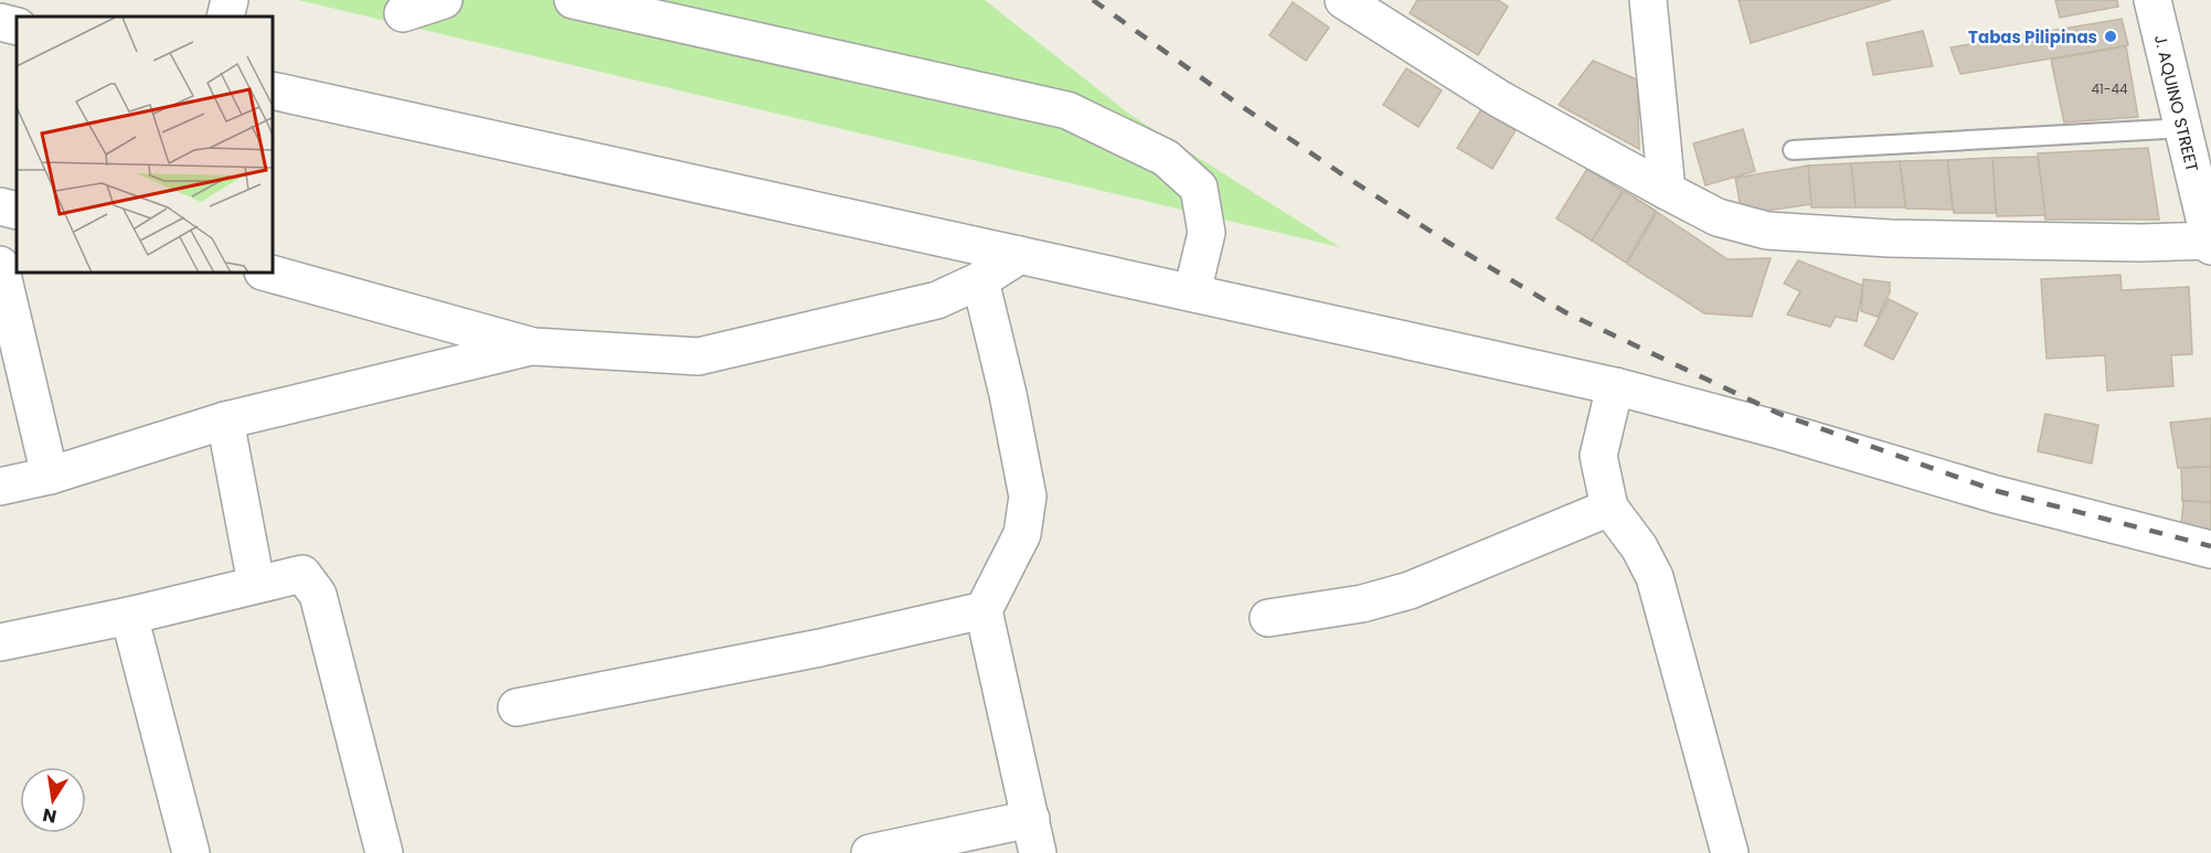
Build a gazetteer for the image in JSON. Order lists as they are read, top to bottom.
{
  "streets": {
    "street": ["J. AQUINO STREET"]
  },
  "places": ["Tabas Pilipinas"],
  "house_numbers": ["41-44"],
  "north": "bottom"
}
